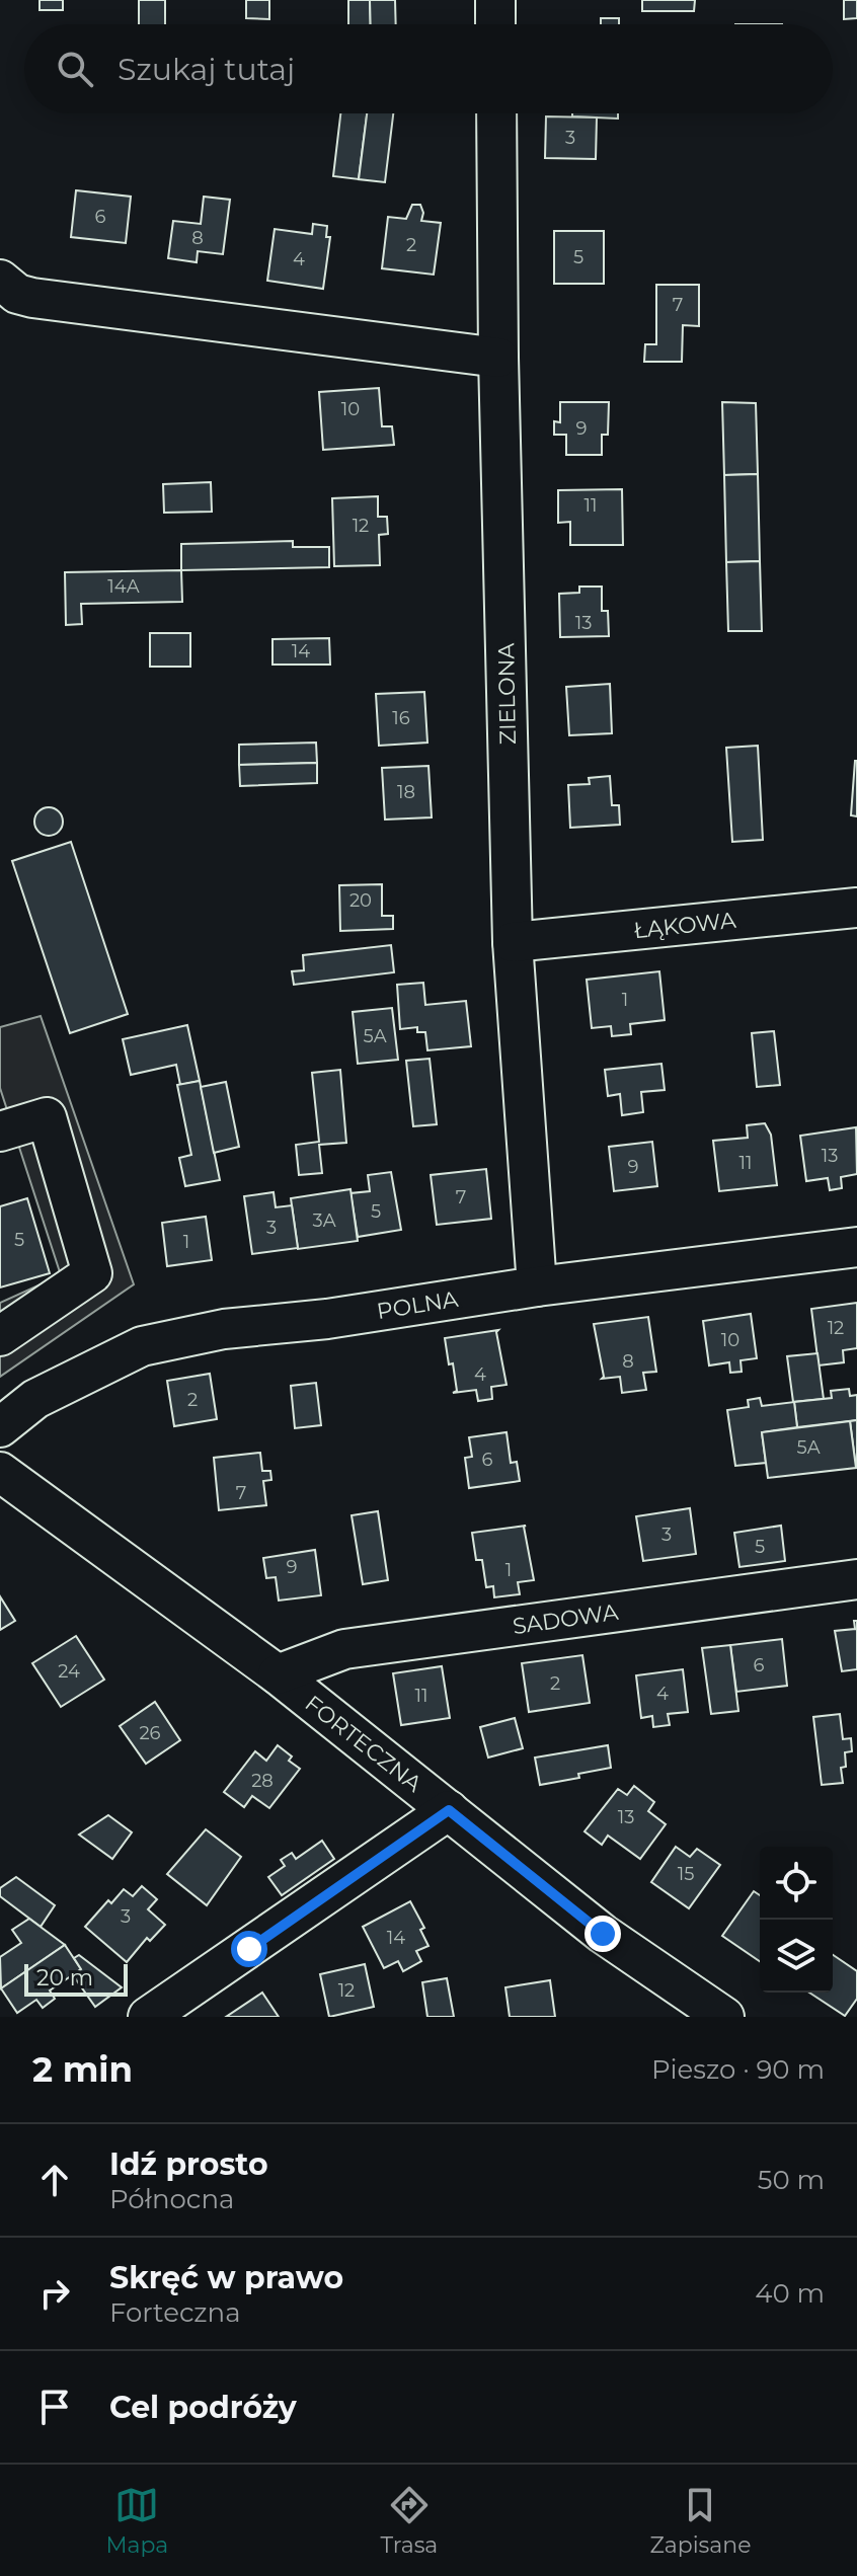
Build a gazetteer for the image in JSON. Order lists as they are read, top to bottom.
{
  "streets": {
    "street": [
      "ZIELONA",
      "ŁĄKOWA",
      "POLNA",
      "SADOWA",
      "FORTECZNA"
    ]
  },
  "crossings": [
    ["ZIELONA", "ŁĄKOWA"],
    ["ZIELONA", "POLNA"],
    ["SADOWA", "FORTECZNA"]
  ],
  "house_numbers": [
    "3",
    "6",
    "8",
    "2",
    "5",
    "4",
    "7",
    "10",
    "9",
    "11",
    "12",
    "14A",
    "13",
    "14",
    "16",
    "18",
    "20",
    "1",
    "5A",
    "13",
    "11",
    "9",
    "7",
    "5",
    "3A",
    "3",
    "5",
    "1",
    "12",
    "10",
    "8",
    "4",
    "2",
    "5A",
    "6",
    "7",
    "3",
    "5",
    "9",
    "1",
    "6",
    "24",
    "2",
    "4",
    "11",
    "26",
    "28",
    "13",
    "15",
    "3",
    "14",
    "12"
  ],
  "scale_bar": "20 m",
  "page": {
    "search": "Szukaj tutaj",
    "scale": "20 m",
    "heading": ["2 min", "Pieszo · 90 m"],
    "list": [
      ["Idź prosto", "Północna", "50 m"],
      ["Skręć w prawo", "Forteczna", "40 m"],
      "Cel podróży"
    ],
    "nav": ["Mapa", "Trasa", "Zapisane"]
  }
}
